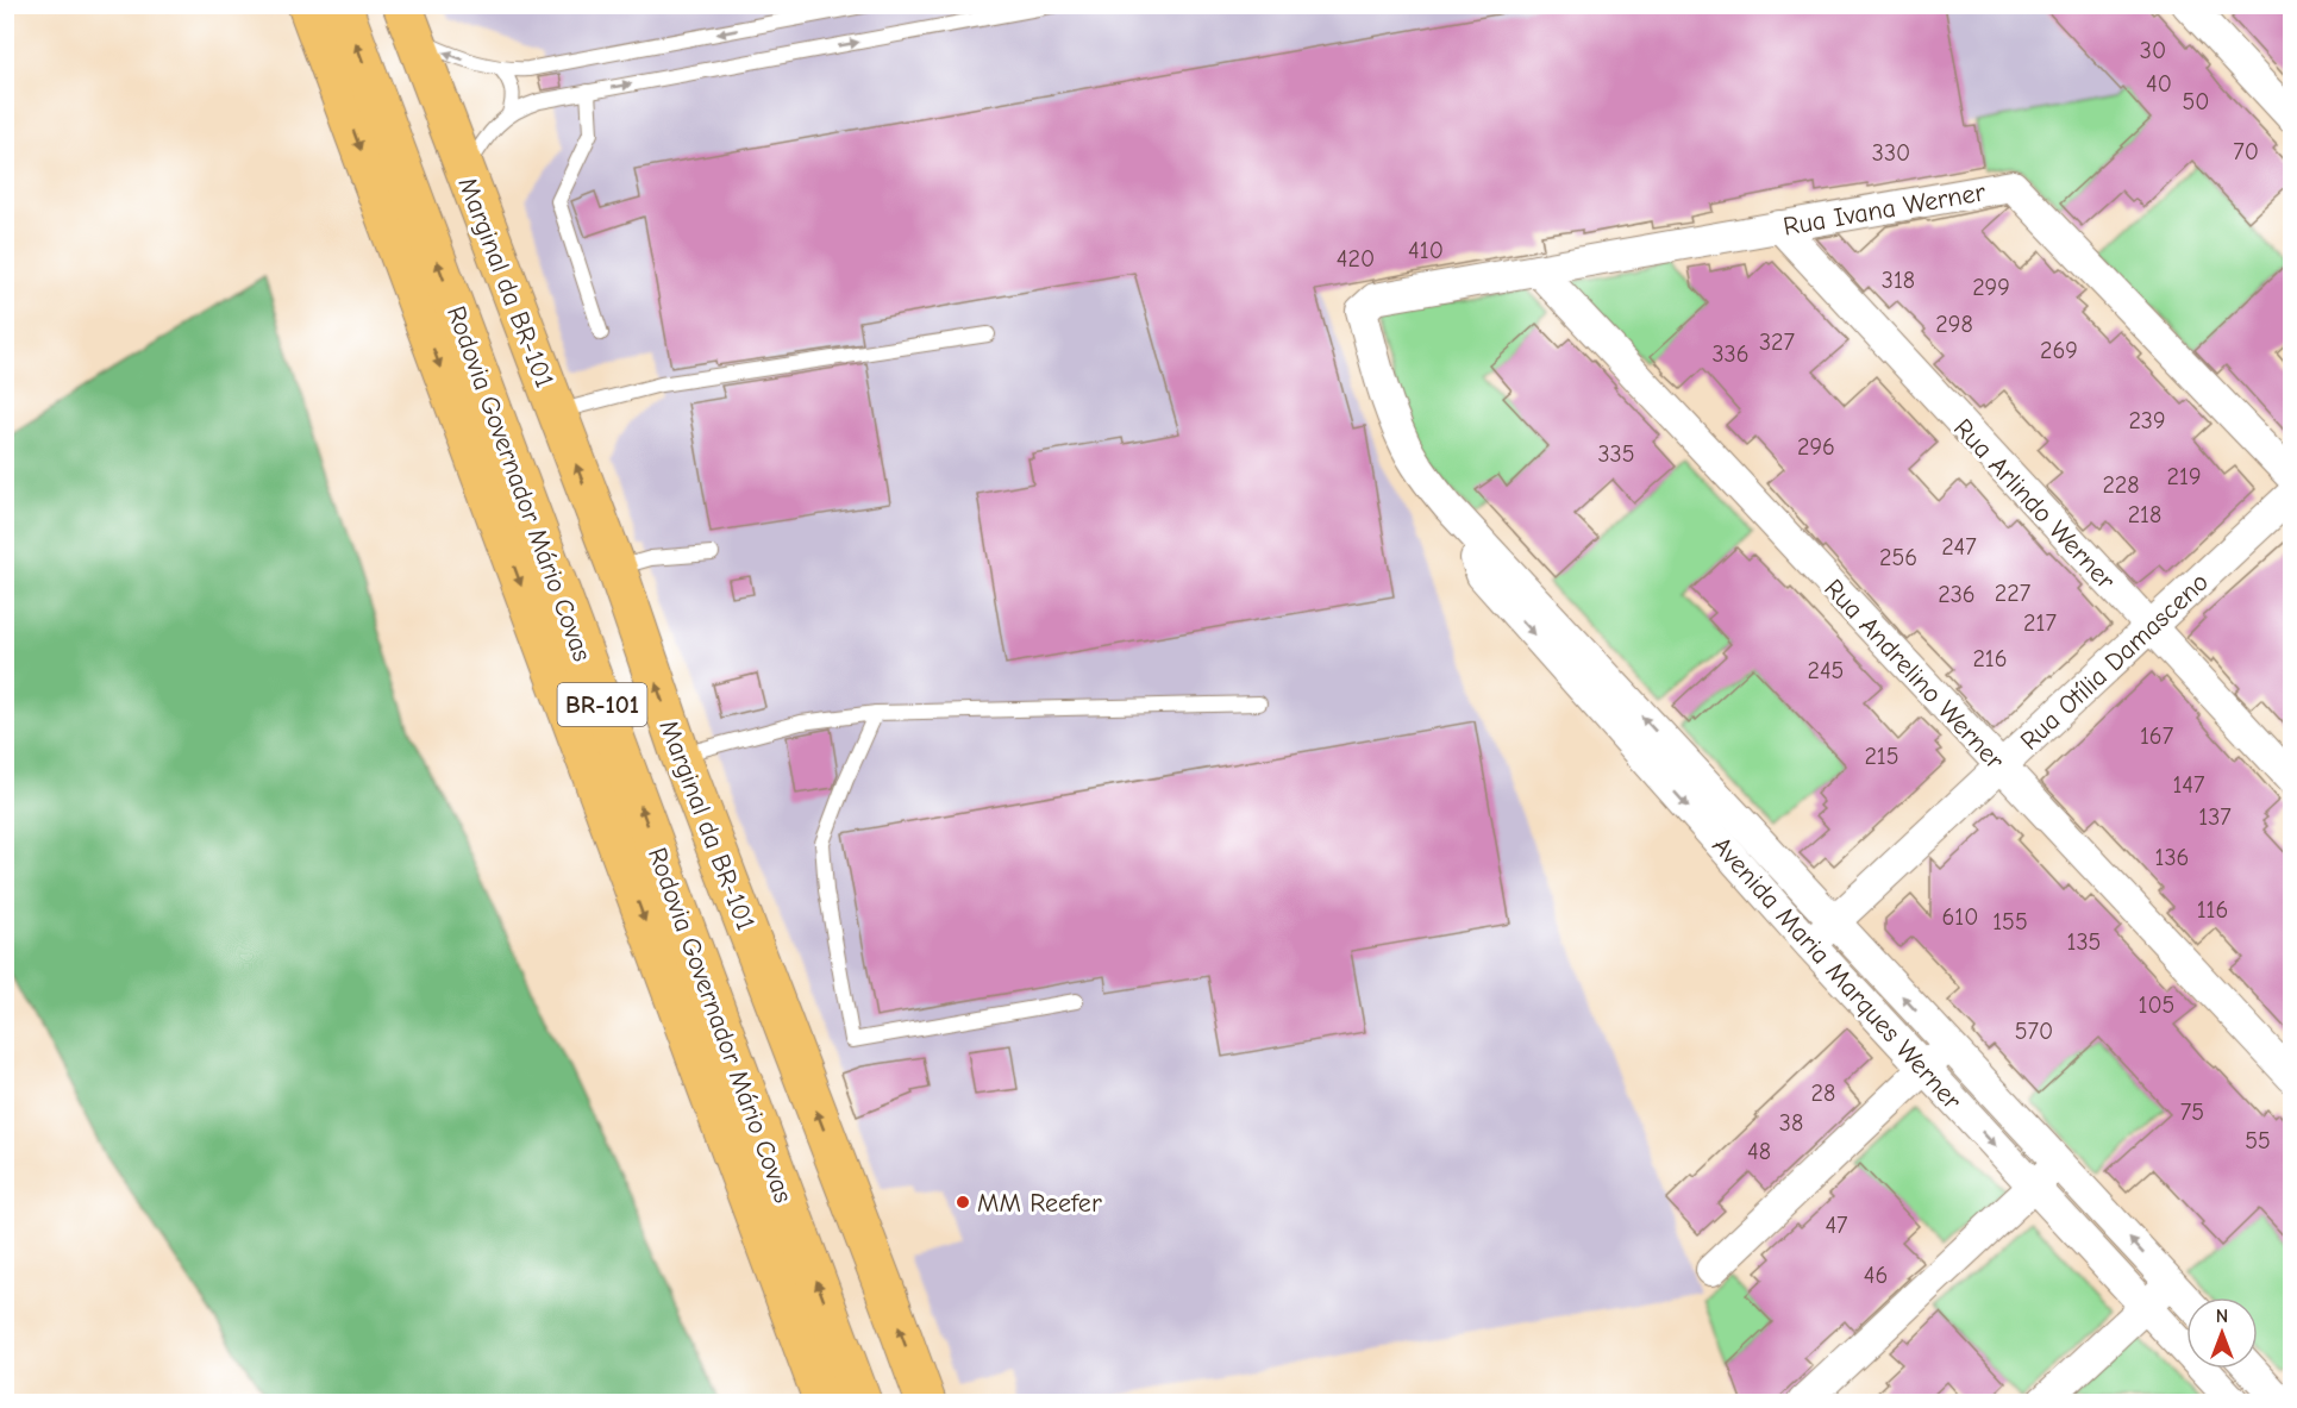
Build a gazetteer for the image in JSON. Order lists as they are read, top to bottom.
{
  "streets": {
    "main road": ["Marginal da BR-101", "Rodovia Governador Mário Covas", "BR-101"],
    "street": [
      "Rua Ivana Werner",
      "Rua Arlindo Werner",
      "Rua Otília Damasceno",
      "Rua Andrelino Werner",
      "Avenida Maria Marques Werner"
    ]
  },
  "crossings": [
    ["Rua Ivana Werner", "Rua Arlindo Werner"],
    ["Rua Ivana Werner", "Rua Andrelino Werner"],
    ["Rua Ivana Werner", "Avenida Maria Marques Werner"],
    ["Rua Arlindo Werner", "Rua Otília Damasceno"],
    ["Rua Otília Damasceno", "Rua Andrelino Werner"],
    ["Rua Otília Damasceno", "Avenida Maria Marques Werner"]
  ],
  "one_way": ["Marginal da BR-101"],
  "places": ["MM Reefer"],
  "house_numbers": [
    "30",
    "40",
    "50",
    "70",
    "330",
    "410",
    "420",
    "318",
    "299",
    "298",
    "327",
    "269",
    "336",
    "239",
    "296",
    "335",
    "219",
    "228",
    "218",
    "247",
    "256",
    "227",
    "236",
    "217",
    "216",
    "245",
    "167",
    "215",
    "147",
    "137",
    "136",
    "116",
    "610",
    "155",
    "135",
    "105",
    "570",
    "28",
    "75",
    "38",
    "55",
    "48",
    "47",
    "46"
  ],
  "north": "top"
}
